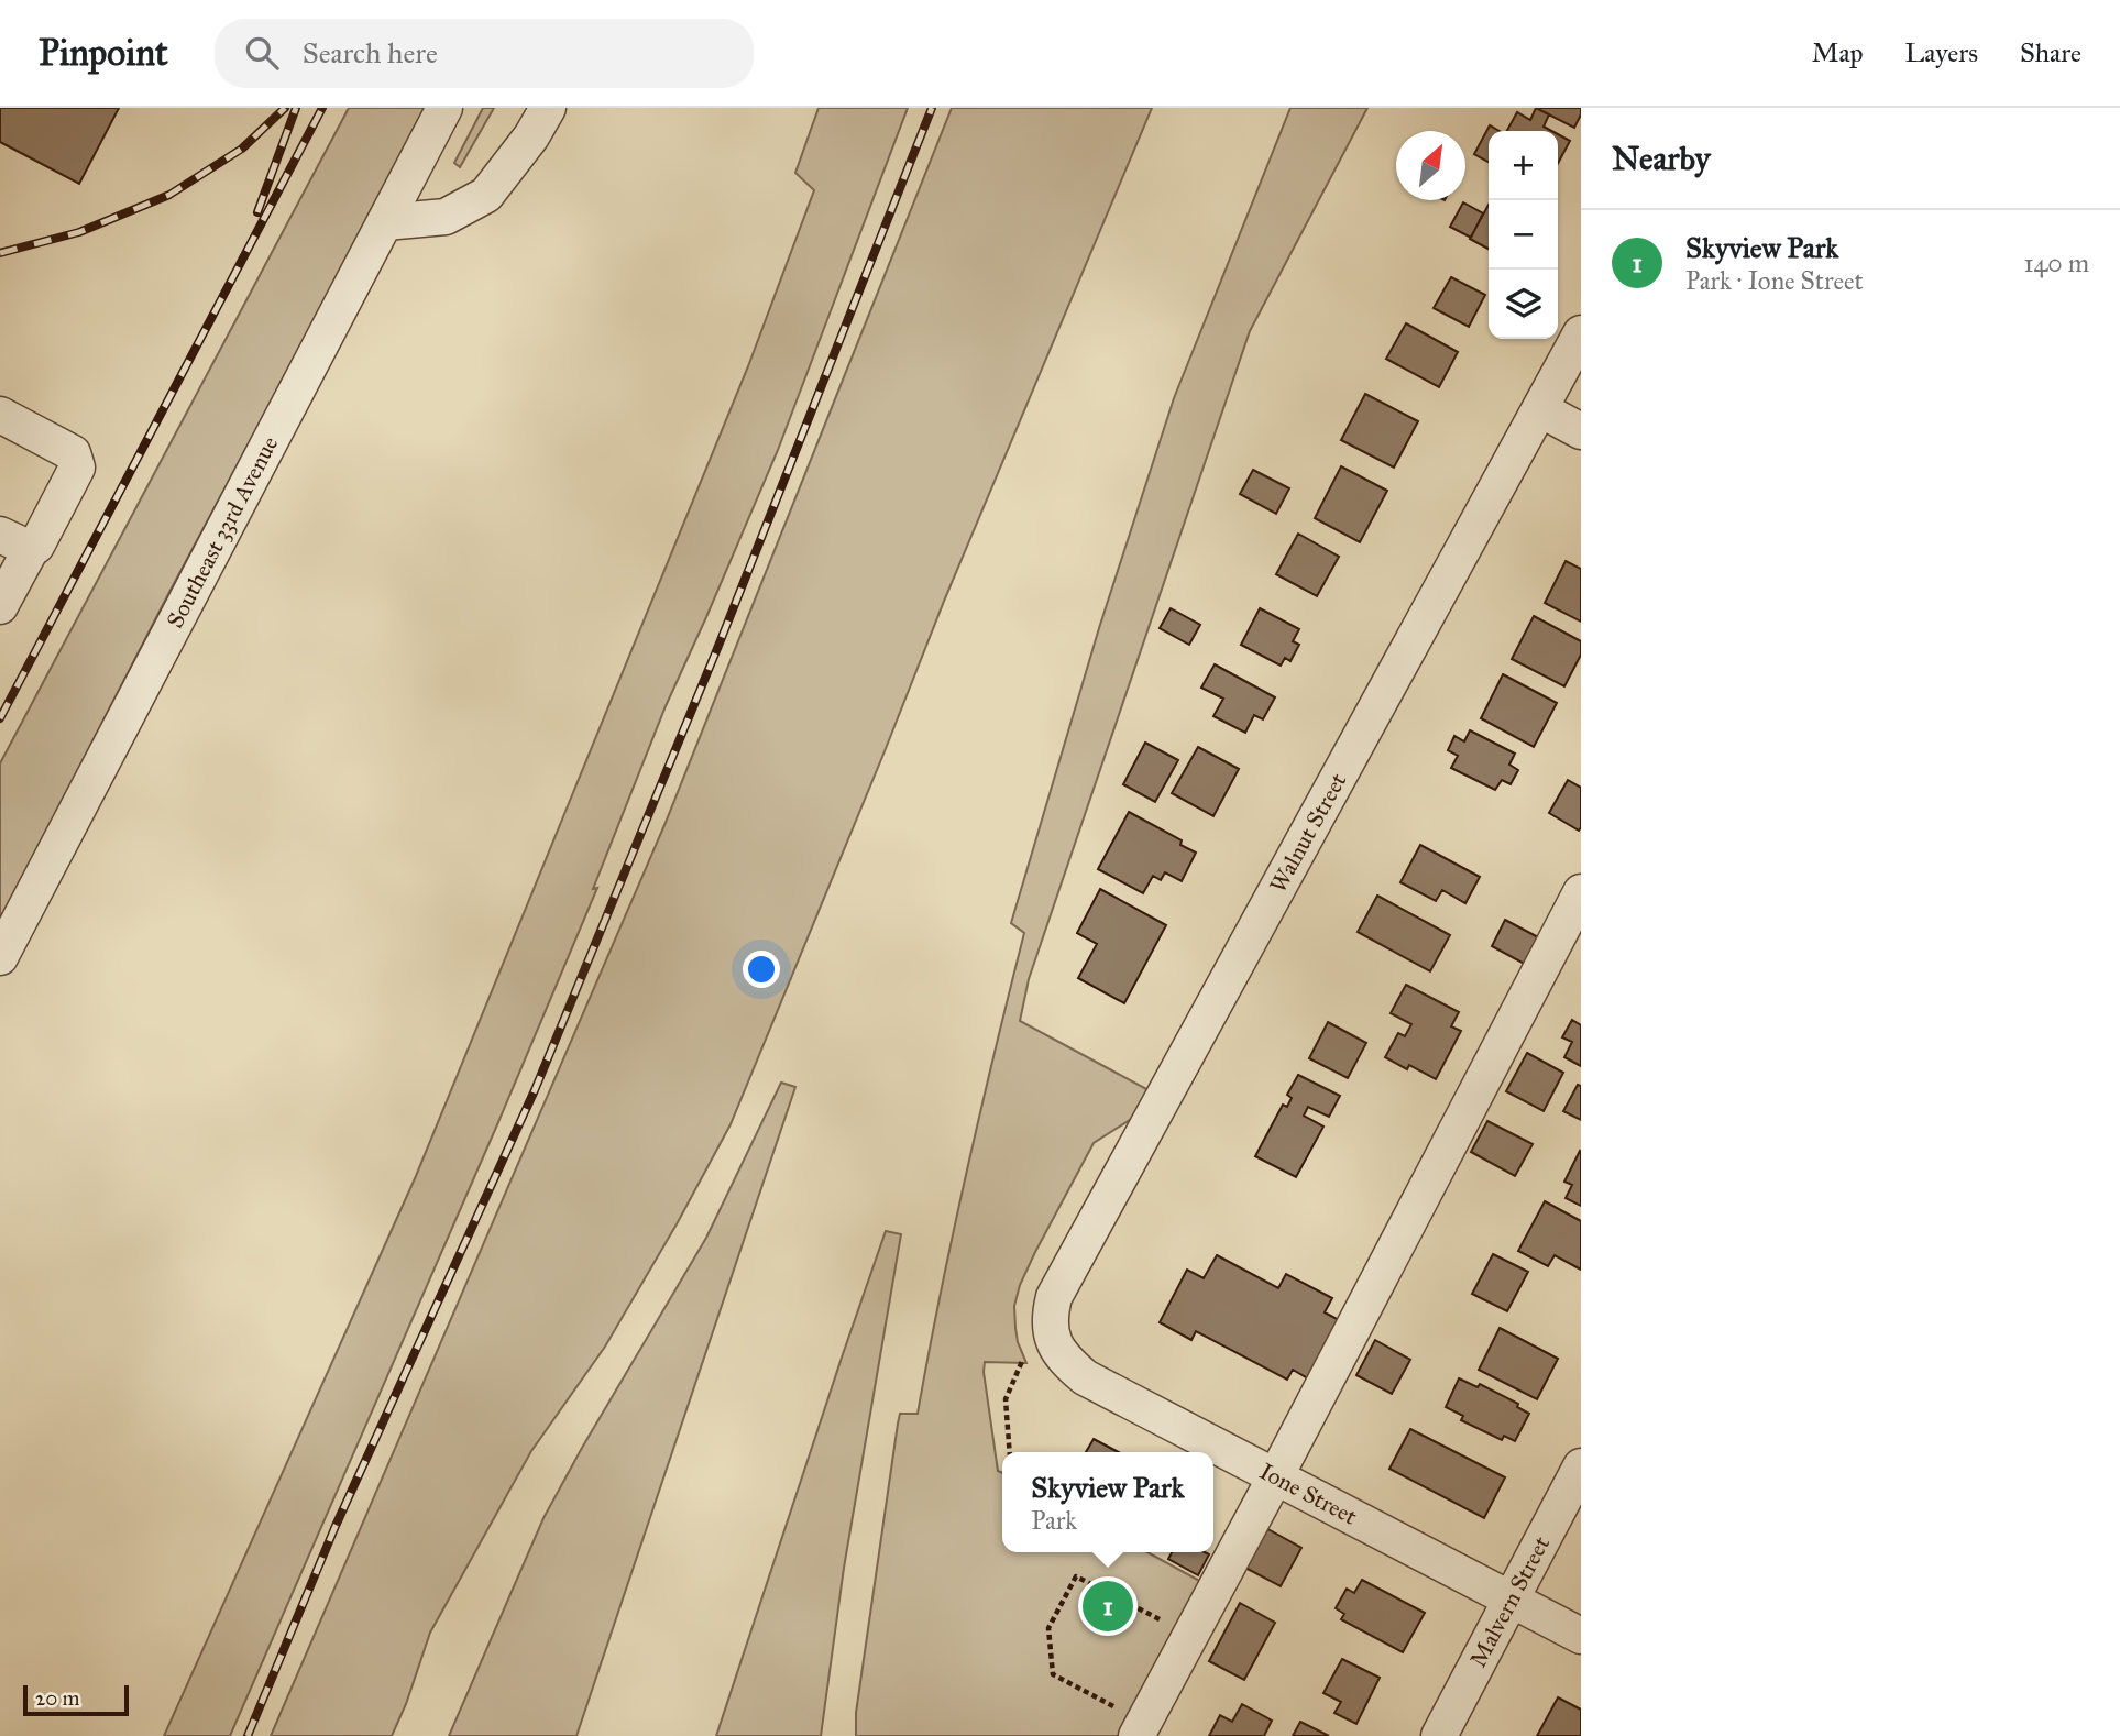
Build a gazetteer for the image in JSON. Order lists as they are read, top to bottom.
{
  "streets": {
    "street": [
      "Southeast 33rd Avenue",
      "Walnut Street",
      "Ione Street",
      "Malvern Street"
    ]
  },
  "crossings": [
    ["Walnut Street", "Ione Street"],
    ["Ione Street", "Malvern Street"]
  ],
  "scale_bar": "20 m",
  "north": "top right",
  "page": {
    "header": "Pinpoint",
    "search": "Search here",
    "nav": ["Map", "Layers", "Share"],
    "heading": "Nearby",
    "map_buttons": ["+", "−"],
    "list": [
      {
        "mark": "1",
        "name": "Skyview Park",
        "note": "Park · Ione Street",
        "value": "140 m"
      }
    ],
    "popup": ["Skyview Park", "Park"],
    "pins": "1",
    "scale": "20 m"
  }
}
